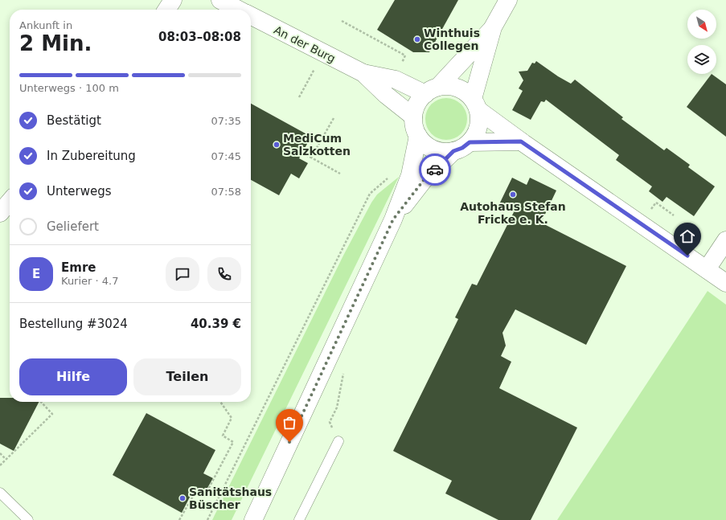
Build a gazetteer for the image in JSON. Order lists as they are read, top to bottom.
{
  "streets": {
    "main road": ["An der Burg"]
  },
  "places": [
    "Winthuis Collegen",
    "MediCum Salzkotten",
    "Autohaus Stefan Fricke e. K.",
    "Sanitätshaus Büscher"
  ],
  "north": "bottom right",
  "page": {
    "heading": ["2 Min.", "Ankunft in", "08:03–08:08"],
    "panel": [
      "Emre",
      "Kurier · 4.7",
      "Bestellung #3024",
      "40.39 €"
    ],
    "bar": "Unterwegs · 100 m",
    "list": [
      ["Bestätigt", "07:35"],
      ["In Zubereitung", "07:45"],
      ["Unterwegs", "07:58"],
      "Geliefert"
    ],
    "round": "E",
    "buttons": ["Hilfe", "Teilen"]
  }
}
